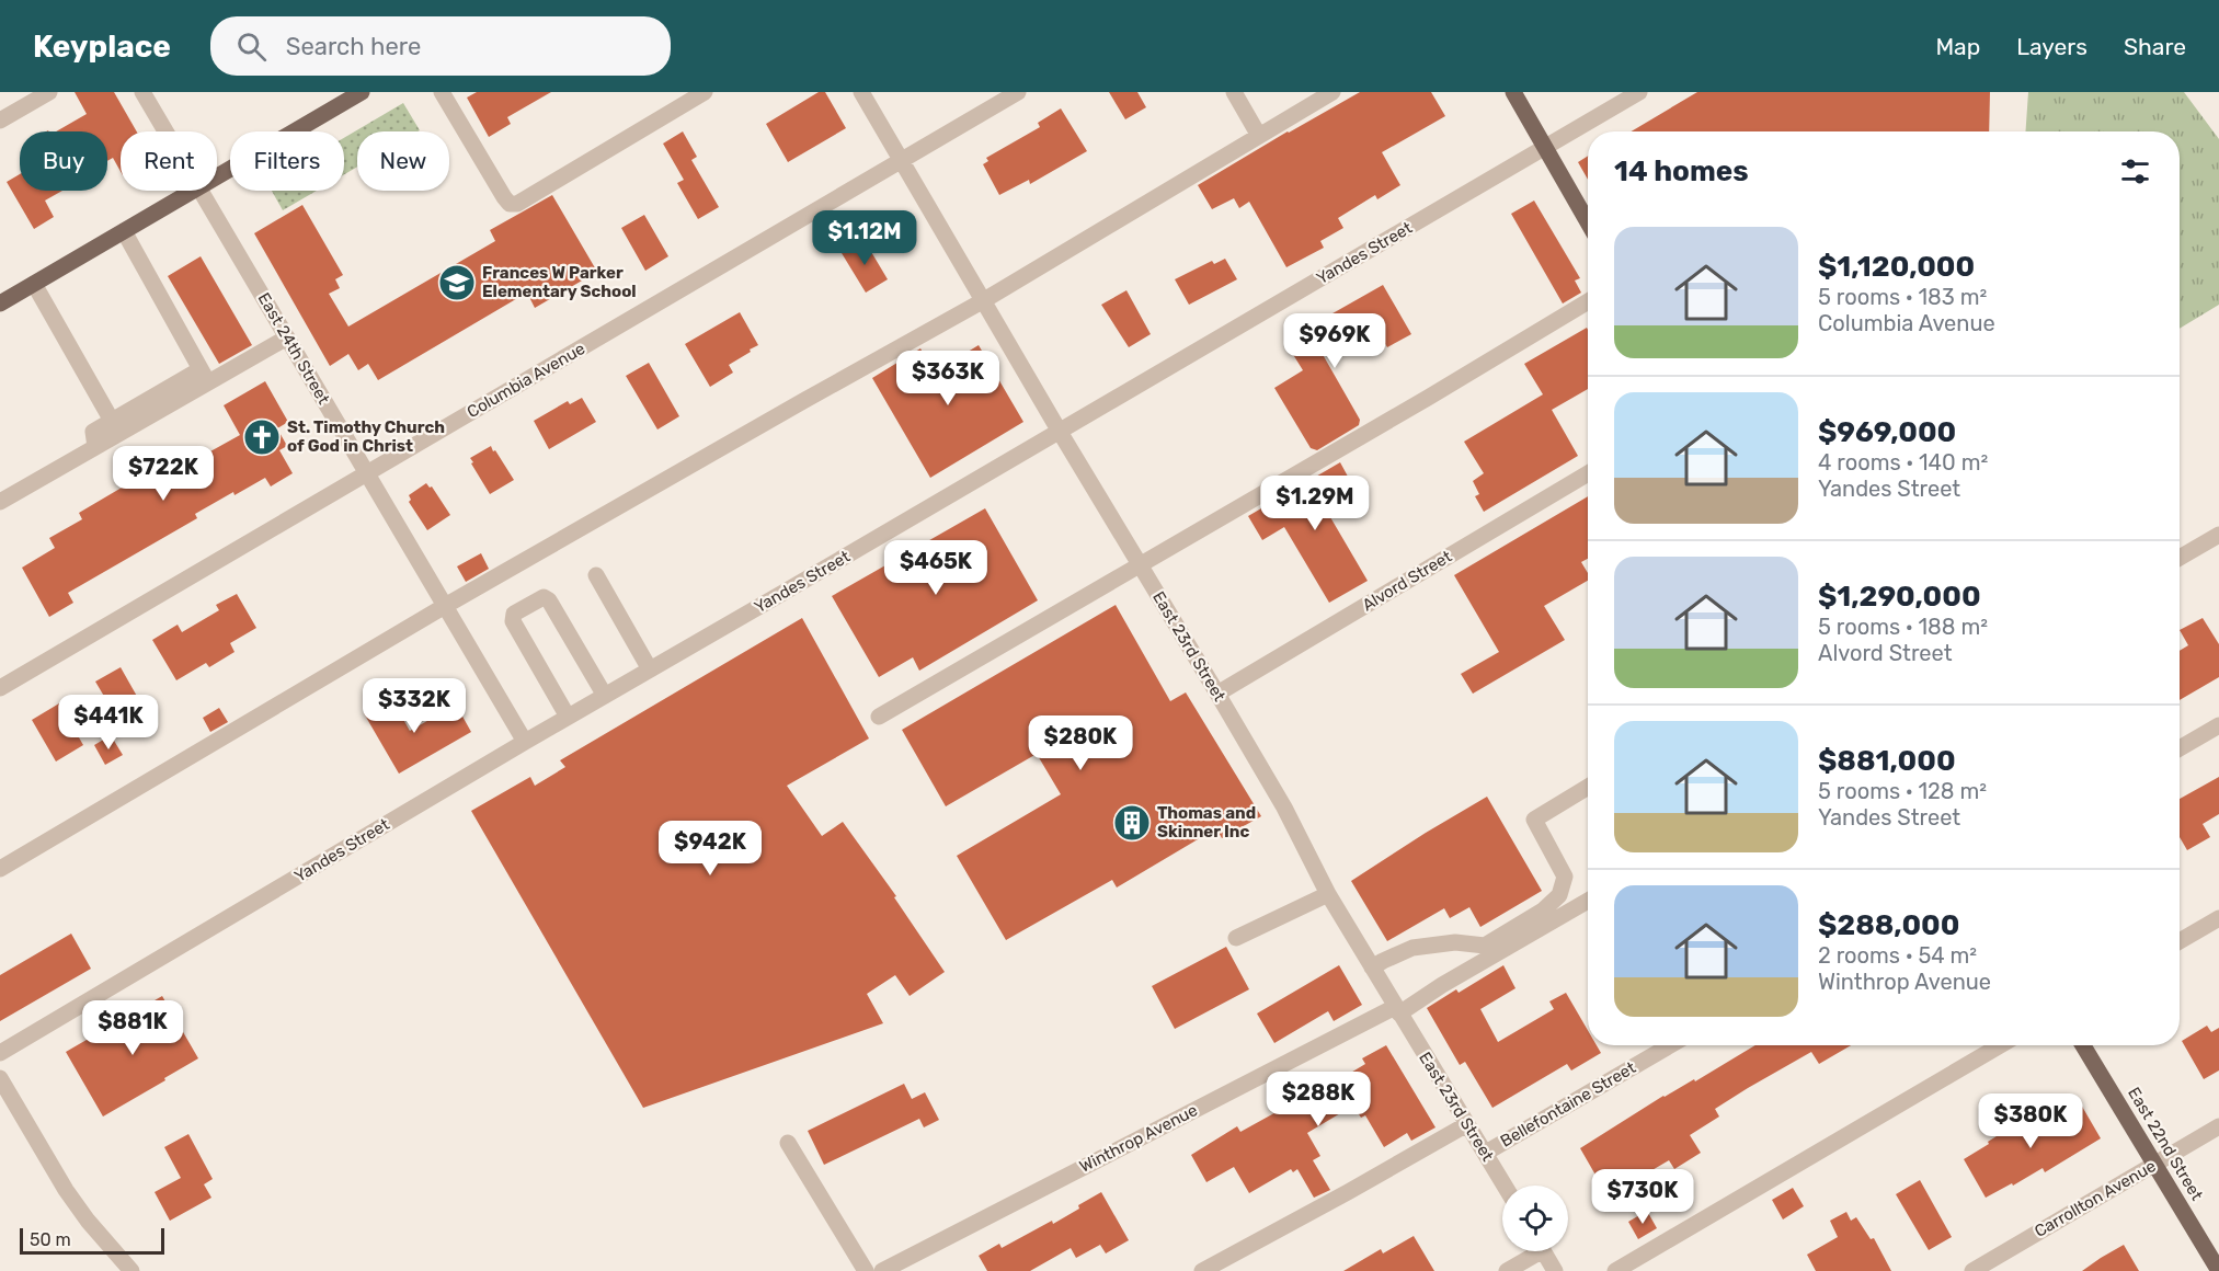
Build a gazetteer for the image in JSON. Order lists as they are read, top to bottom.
{
  "streets": {
    "main road": ["East 22nd Street"],
    "street": [
      "Yandes Street",
      "East 24th Street",
      "Columbia Avenue",
      "Alvord Street",
      "East 23rd Street",
      "Bellefontaine Street",
      "Winthrop Avenue",
      "Carrollton Avenue"
    ]
  },
  "crossings": [
    ["Yandes Street", "East 24th Street"],
    ["Yandes Street", "East 23rd Street"],
    ["East 24th Street", "Columbia Avenue"],
    ["Columbia Avenue", "East 23rd Street"],
    ["Alvord Street", "East 23rd Street"],
    ["East 23rd Street", "Bellefontaine Street"],
    ["East 23rd Street", "Winthrop Avenue"],
    ["East 22nd Street", "Carrollton Avenue"]
  ],
  "places": {
    "school or university": ["Frances W Parker Elementary School"],
    "church": ["St. Timothy Church of God in Christ"],
    "building": ["Thomas and Skinner Inc"]
  },
  "scale_bar": "50 m",
  "page": {
    "header": "Keyplace",
    "search": "Search here",
    "nav": ["Map", "Layers", "Share"],
    "chip": [
      "Buy",
      "Rent",
      "Filters",
      "New"
    ],
    "heading": "14 homes",
    "price": [
      "$1.12M",
      "$969K",
      "$363K",
      "$722K",
      "$1.29M",
      "$465K",
      "$332K",
      "$441K",
      "$280K",
      "$942K",
      "$881K",
      "$288K",
      "$380K",
      "$730K"
    ],
    "list": [
      {
        "name": "$1,120,000",
        "note": "5 rooms · 183 m² · Columbia Avenue"
      },
      {
        "name": "$969,000",
        "note": "4 rooms · 140 m² · Yandes Street"
      },
      {
        "name": "$1,290,000",
        "note": "5 rooms · 188 m² · Alvord Street"
      },
      {
        "name": "$881,000",
        "note": "5 rooms · 128 m² · Yandes Street"
      },
      {
        "name": "$288,000",
        "note": "2 rooms · 54 m² · Winthrop Avenue"
      }
    ],
    "scale": "50 m"
  }
}
